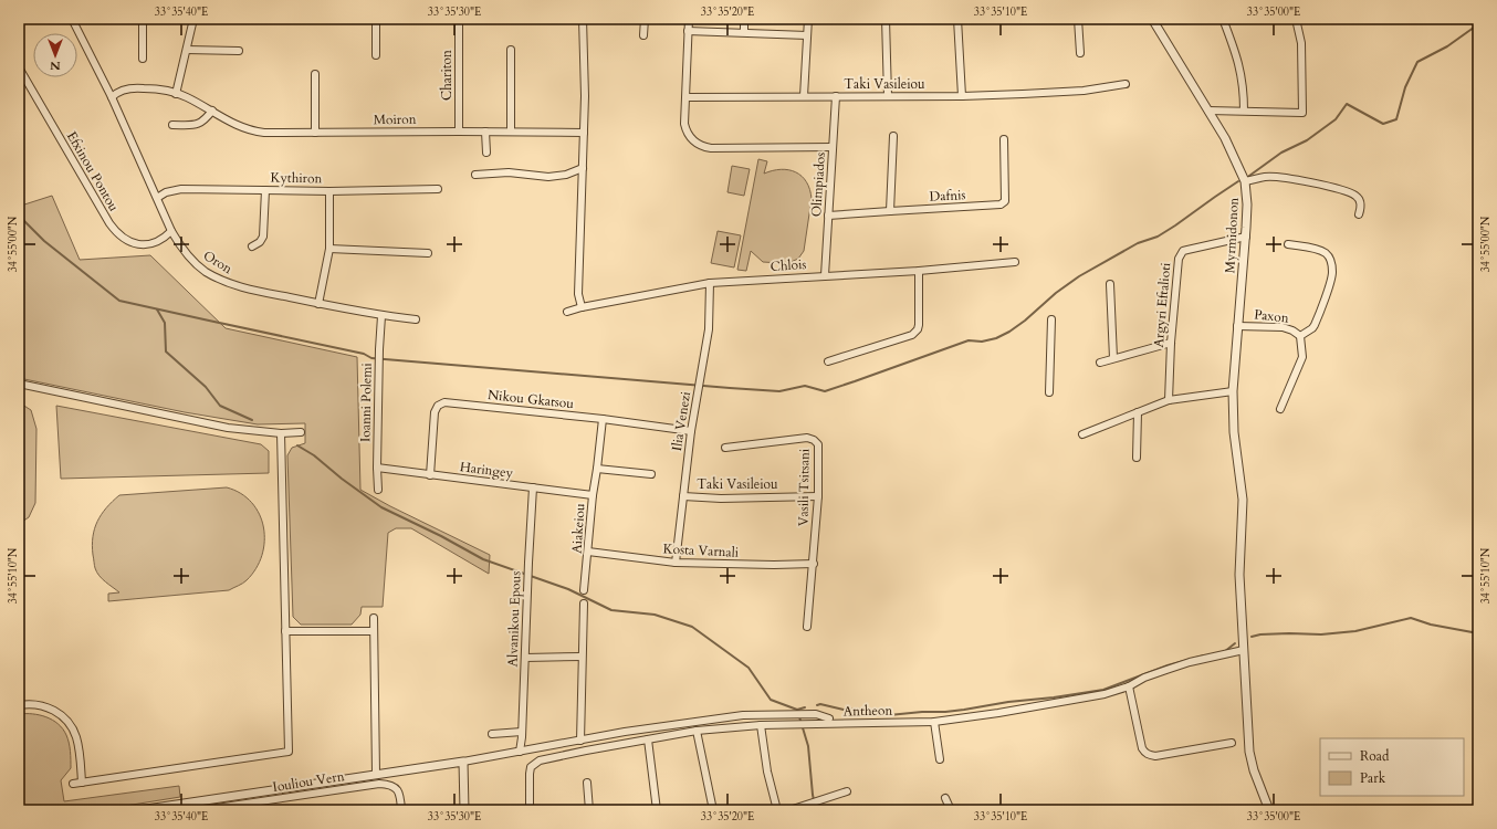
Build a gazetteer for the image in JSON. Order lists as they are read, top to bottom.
{
  "streets": {
    "street": [
      "Chariton",
      "Taki Vasileiou",
      "Moiron",
      "Efxinou Pontou",
      "Kythiron",
      "Olimpiados",
      "Dafnis",
      "Myrmidonon",
      "Oron",
      "Chlois",
      "Argyri Eftalioti",
      "Paxon",
      "Nikou Gkatsou",
      "Ioanni Polemi",
      "Ilia Venezi",
      "Haringey",
      "Vasili Tsitsani",
      "Aiakeiou",
      "Kosta Varnali",
      "Alvanikou Epous",
      "Antheon",
      "Iouliou Vern"
    ]
  },
  "crossings": [
    ["Chariton", "Moiron"],
    ["Taki Vasileiou", "Olimpiados"],
    ["Taki Vasileiou", "Ilia Venezi"],
    ["Taki Vasileiou", "Vasili Tsitsani"],
    ["Moiron", "Oron"],
    ["Efxinou Pontou", "Oron"],
    ["Kythiron", "Oron"],
    ["Olimpiados", "Dafnis"],
    ["Olimpiados", "Chlois"],
    ["Myrmidonon", "Argyri Eftalioti"],
    ["Myrmidonon", "Paxon"],
    ["Myrmidonon", "Antheon"],
    ["Oron", "Ioanni Polemi"],
    ["Chlois", "Ilia Venezi"],
    ["Nikou Gkatsou", "Ilia Venezi"],
    ["Nikou Gkatsou", "Haringey"],
    ["Nikou Gkatsou", "Aiakeiou"],
    ["Ioanni Polemi", "Haringey"],
    ["Ilia Venezi", "Kosta Varnali"],
    ["Haringey", "Aiakeiou"],
    ["Haringey", "Alvanikou Epous"],
    ["Vasili Tsitsani", "Kosta Varnali"],
    ["Aiakeiou", "Kosta Varnali"]
  ],
  "legend": ["Road", "Park"],
  "north": "bottom",
  "coordinates": [
    "33°35'40\"E",
    "33°35'30\"E",
    "33°35'20\"E",
    "33°35'10\"E",
    "33°35'00\"E",
    "34°55'00\"N",
    "34°55'10\"N"
  ]
}
